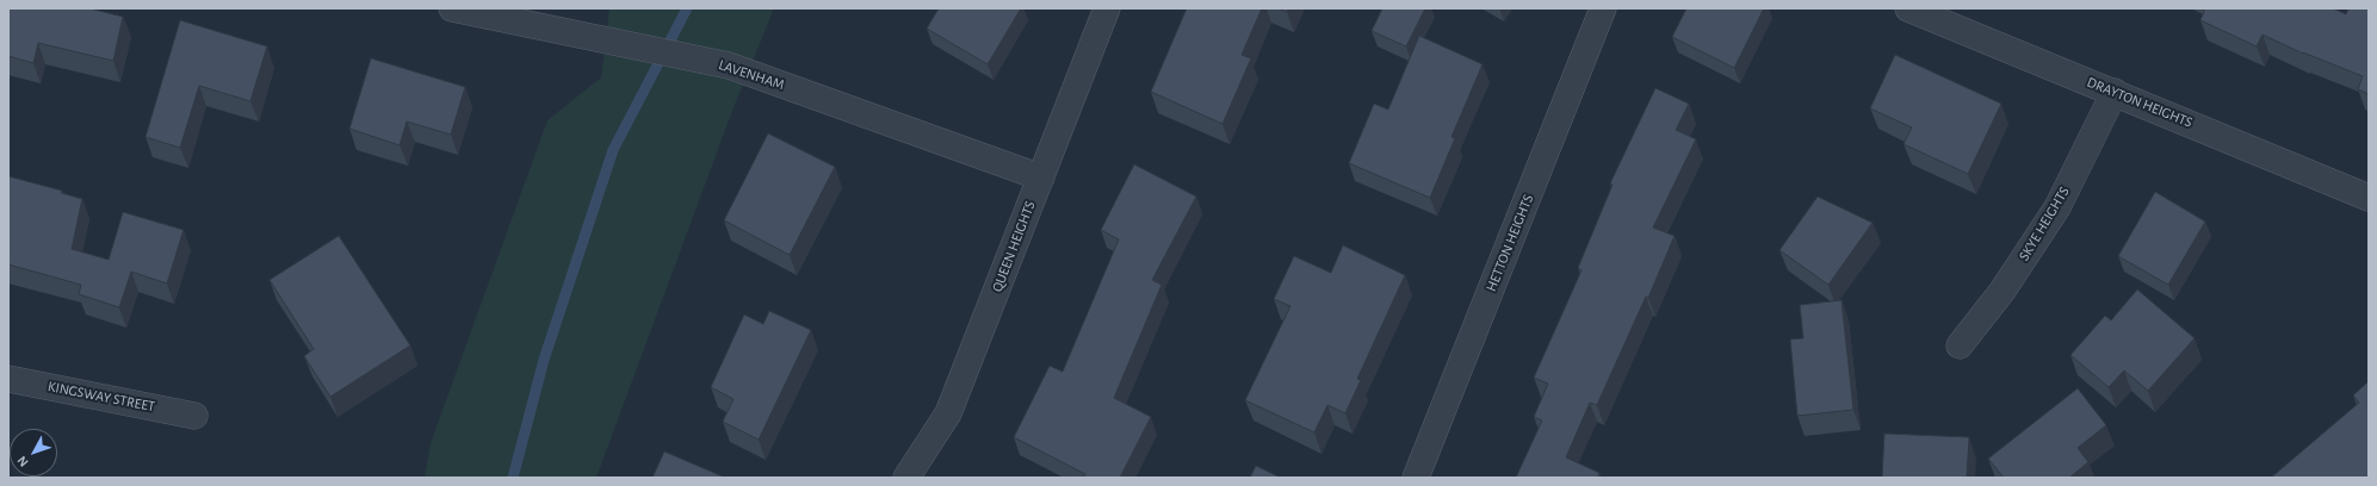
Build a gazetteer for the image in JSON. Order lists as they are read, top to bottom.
{
  "streets": {
    "street": [
      "LAVENHAM",
      "DRAYTON HEIGHTS",
      "SKYE HEIGHTS",
      "HETTON HEIGHTS",
      "QUEEN HEIGHTS",
      "KINGSWAY STREET"
    ]
  },
  "crossings": [
    ["LAVENHAM", "QUEEN HEIGHTS"],
    ["DRAYTON HEIGHTS", "SKYE HEIGHTS"]
  ],
  "north": "bottom left"
}
